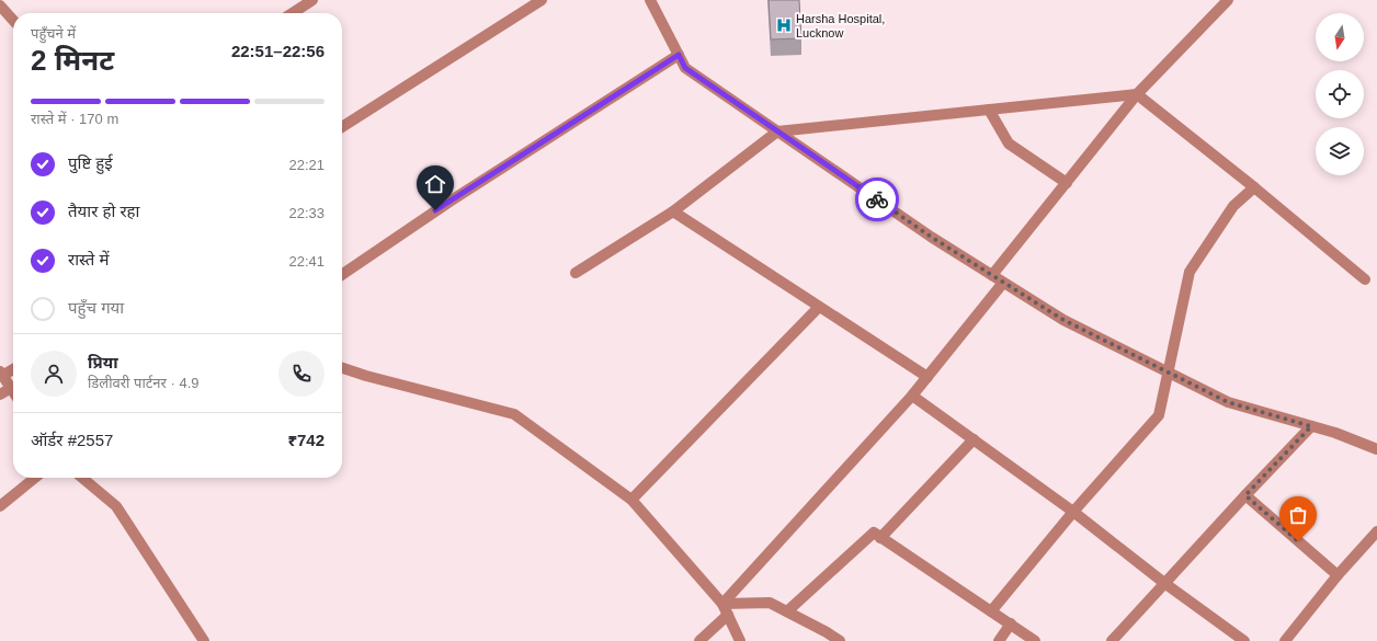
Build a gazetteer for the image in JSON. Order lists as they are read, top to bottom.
{
  "places": {
    "hospital": ["Harsha Hospital, Lucknow"]
  },
  "north": "bottom",
  "page": {
    "heading": ["2 मिनट", "पहुँचने में", "22:51–22:56"],
    "panel": [
      "प्रिया",
      "डिलीवरी पार्टनर · 4.9",
      "ऑर्डर #2557",
      "₹742"
    ],
    "bar": "रास्ते में · 170 m",
    "list": [
      ["पुष्टि हुई", "22:21"],
      ["तैयार हो रहा", "22:33"],
      ["रास्ते में", "22:41"],
      "पहुँच गया"
    ]
  }
}
